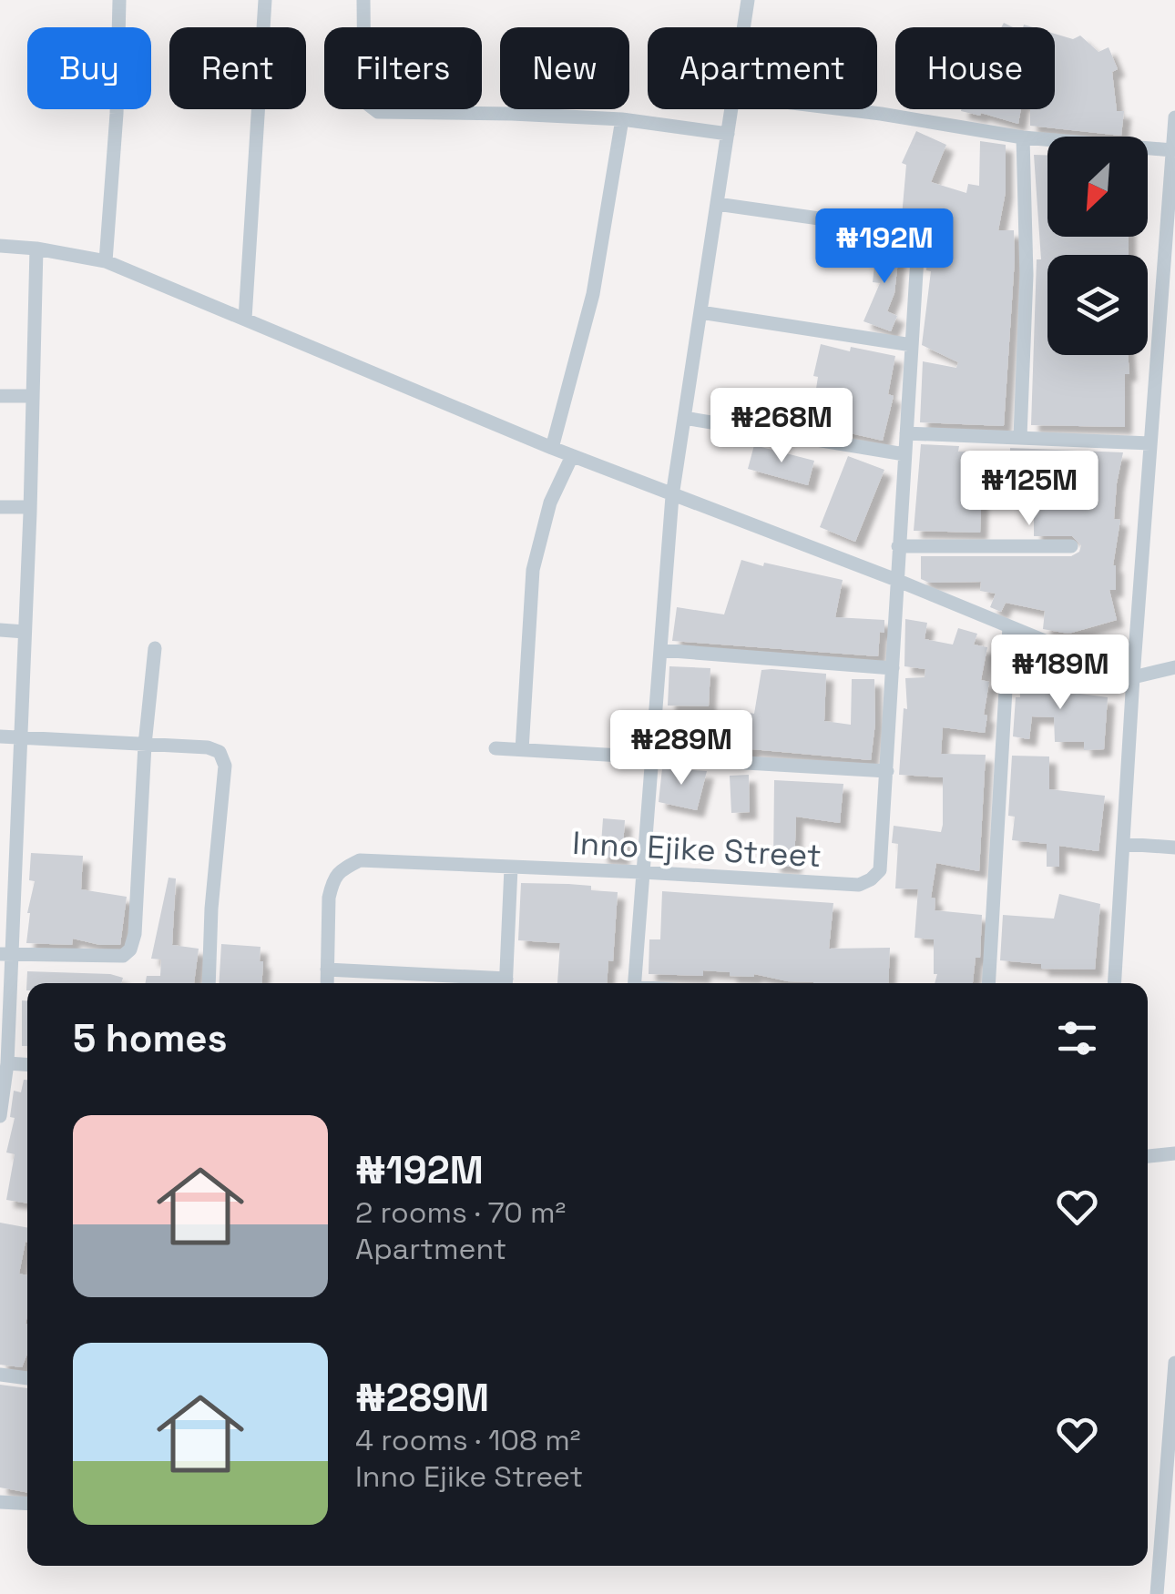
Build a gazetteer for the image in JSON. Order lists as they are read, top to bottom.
{
  "streets": {
    "street": ["Inno Ejike Street"]
  },
  "north": "bottom left",
  "page": {
    "chip": [
      "Buy",
      "Rent",
      "Filters",
      "New",
      "Apartment",
      "House"
    ],
    "price": [
      "₦192M",
      "₦268M",
      "₦125M",
      "₦189M",
      "₦289M"
    ],
    "heading": "5 homes",
    "list": [
      {
        "name": "₦192M",
        "note": "2 rooms · 70 m² · Apartment"
      },
      {
        "name": "₦289M",
        "note": "4 rooms · 108 m² · Inno Ejike Street"
      }
    ]
  }
}
